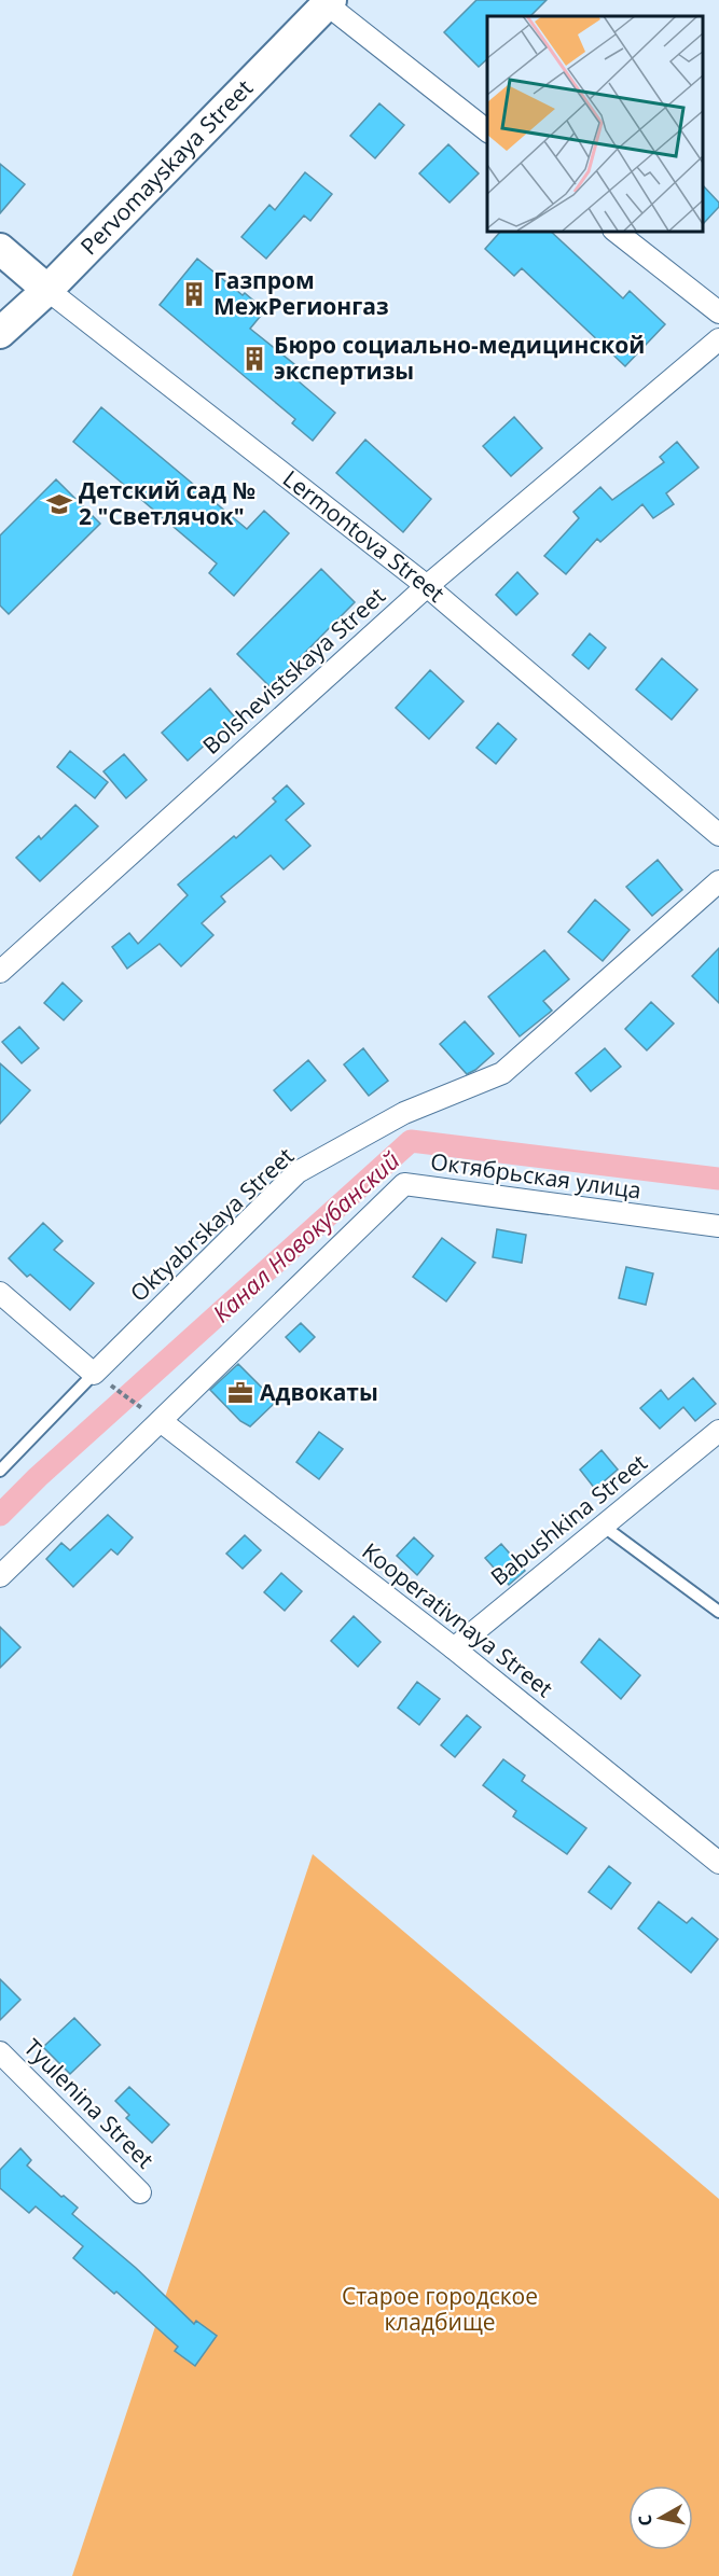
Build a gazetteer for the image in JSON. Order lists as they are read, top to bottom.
{
  "streets": {
    "main road": ["Pervomayskaya Street", "Lermontova Street"],
    "street": [
      "Bolshevistskaya Street",
      "Октябрьская улица",
      "Oktyabrskaya Street",
      "Babushkina Street",
      "Kooperativnaya Street",
      "Tyulenina Street"
    ]
  },
  "crossings": [
    ["Pervomayskaya Street", "Lermontova Street"],
    ["Lermontova Street", "Bolshevistskaya Street"],
    ["Октябрьская улица", "Kooperativnaya Street"],
    ["Babushkina Street", "Kooperativnaya Street"]
  ],
  "water": ["Канал Новокубанский"],
  "parks": ["Старое городское кладбище"],
  "places": {
    "building": ["Газпром МежРегионгаз", "Бюро социально-медицинской экспертизы"],
    "school or university": ["Детский сад № 2 \"Светлячок\""],
    "office": ["Адвокаты"]
  },
  "north": "left"
}
